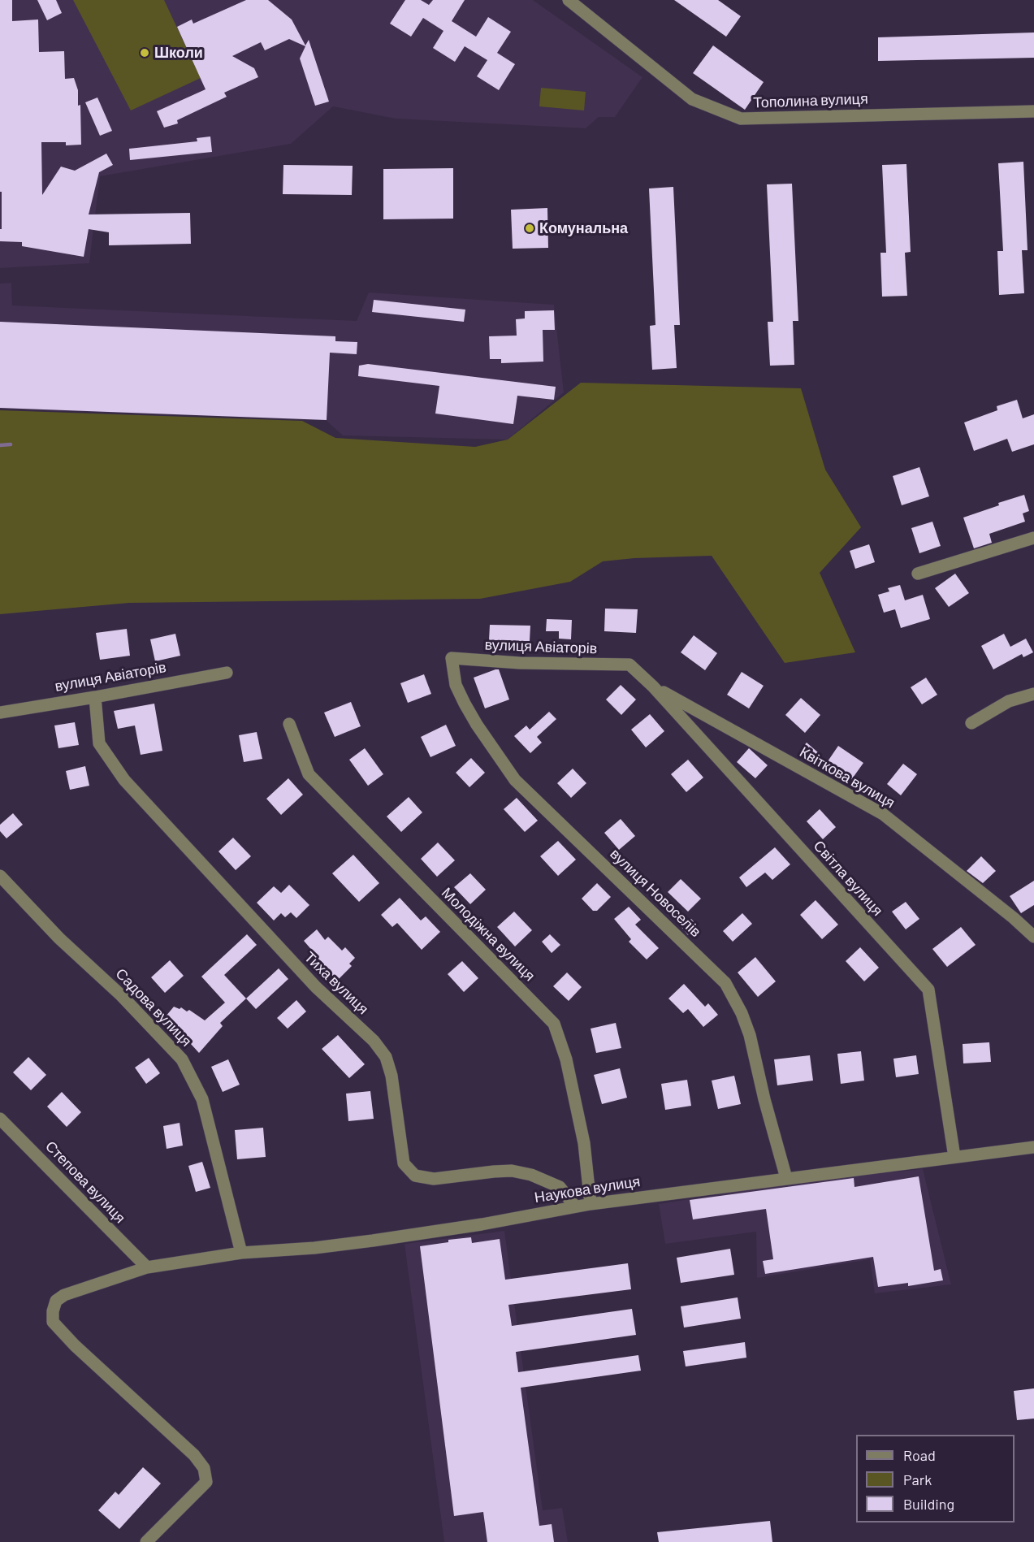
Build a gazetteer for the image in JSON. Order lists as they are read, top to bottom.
{
  "streets": {
    "street": [
      "Тополина вулиця",
      "вулиця Авіаторів",
      "Квіткова вулиця",
      "Світла вулиця",
      "вулиця Новоселів",
      "Молодіжна вулиця",
      "Тиха вулиця",
      "Садова вулиця",
      "Степова вулиця",
      "Наукова вулиця"
    ]
  },
  "crossings": [
    ["вулиця Авіаторів", "Світла вулиця"],
    ["вулиця Авіаторів", "вулиця Новоселів"],
    ["вулиця Авіаторів", "Тиха вулиця"],
    ["Квіткова вулиця", "Світла вулиця"],
    ["Світла вулиця", "Наукова вулиця"],
    ["вулиця Новоселів", "Наукова вулиця"],
    ["Молодіжна вулиця", "Наукова вулиця"],
    ["Тиха вулиця", "Наукова вулиця"],
    ["Садова вулиця", "Наукова вулиця"],
    ["Степова вулиця", "Наукова вулиця"]
  ],
  "places": ["Школи", "Комунальна"],
  "legend": ["Road", "Park", "Building"]
}
